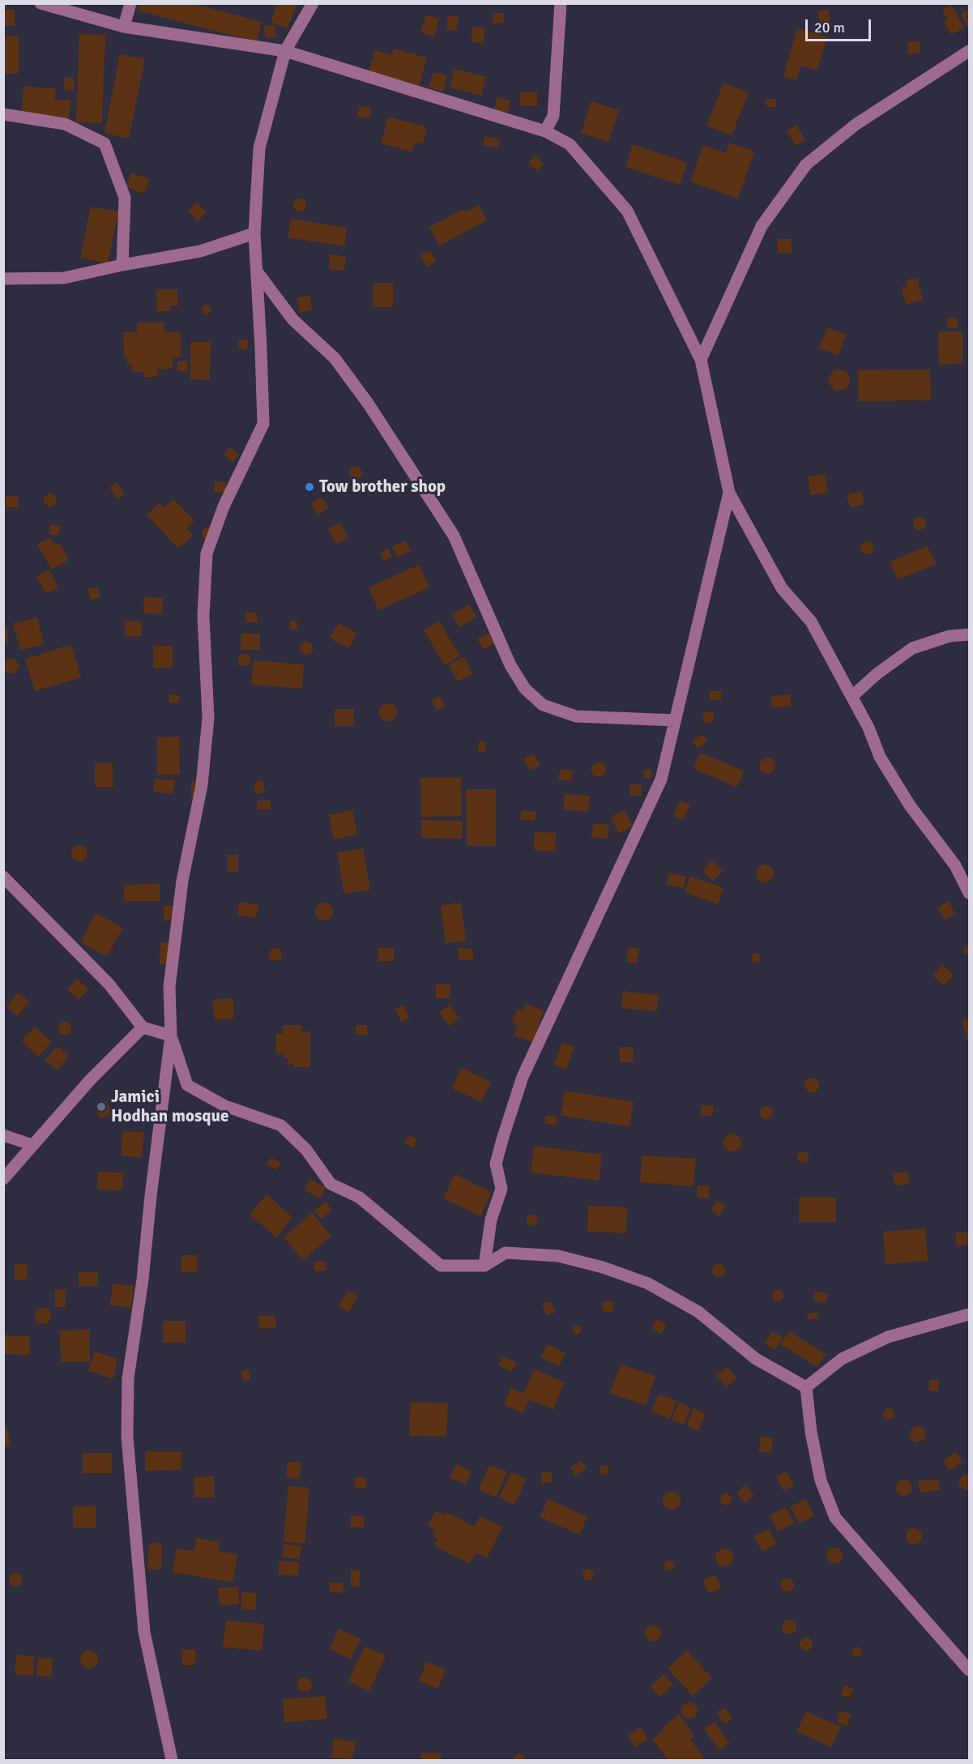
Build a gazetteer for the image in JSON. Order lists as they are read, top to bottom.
{
  "places": ["Tow brother shop", "Jamici Hodhan mosque"],
  "scale_bar": "20 m"
}
